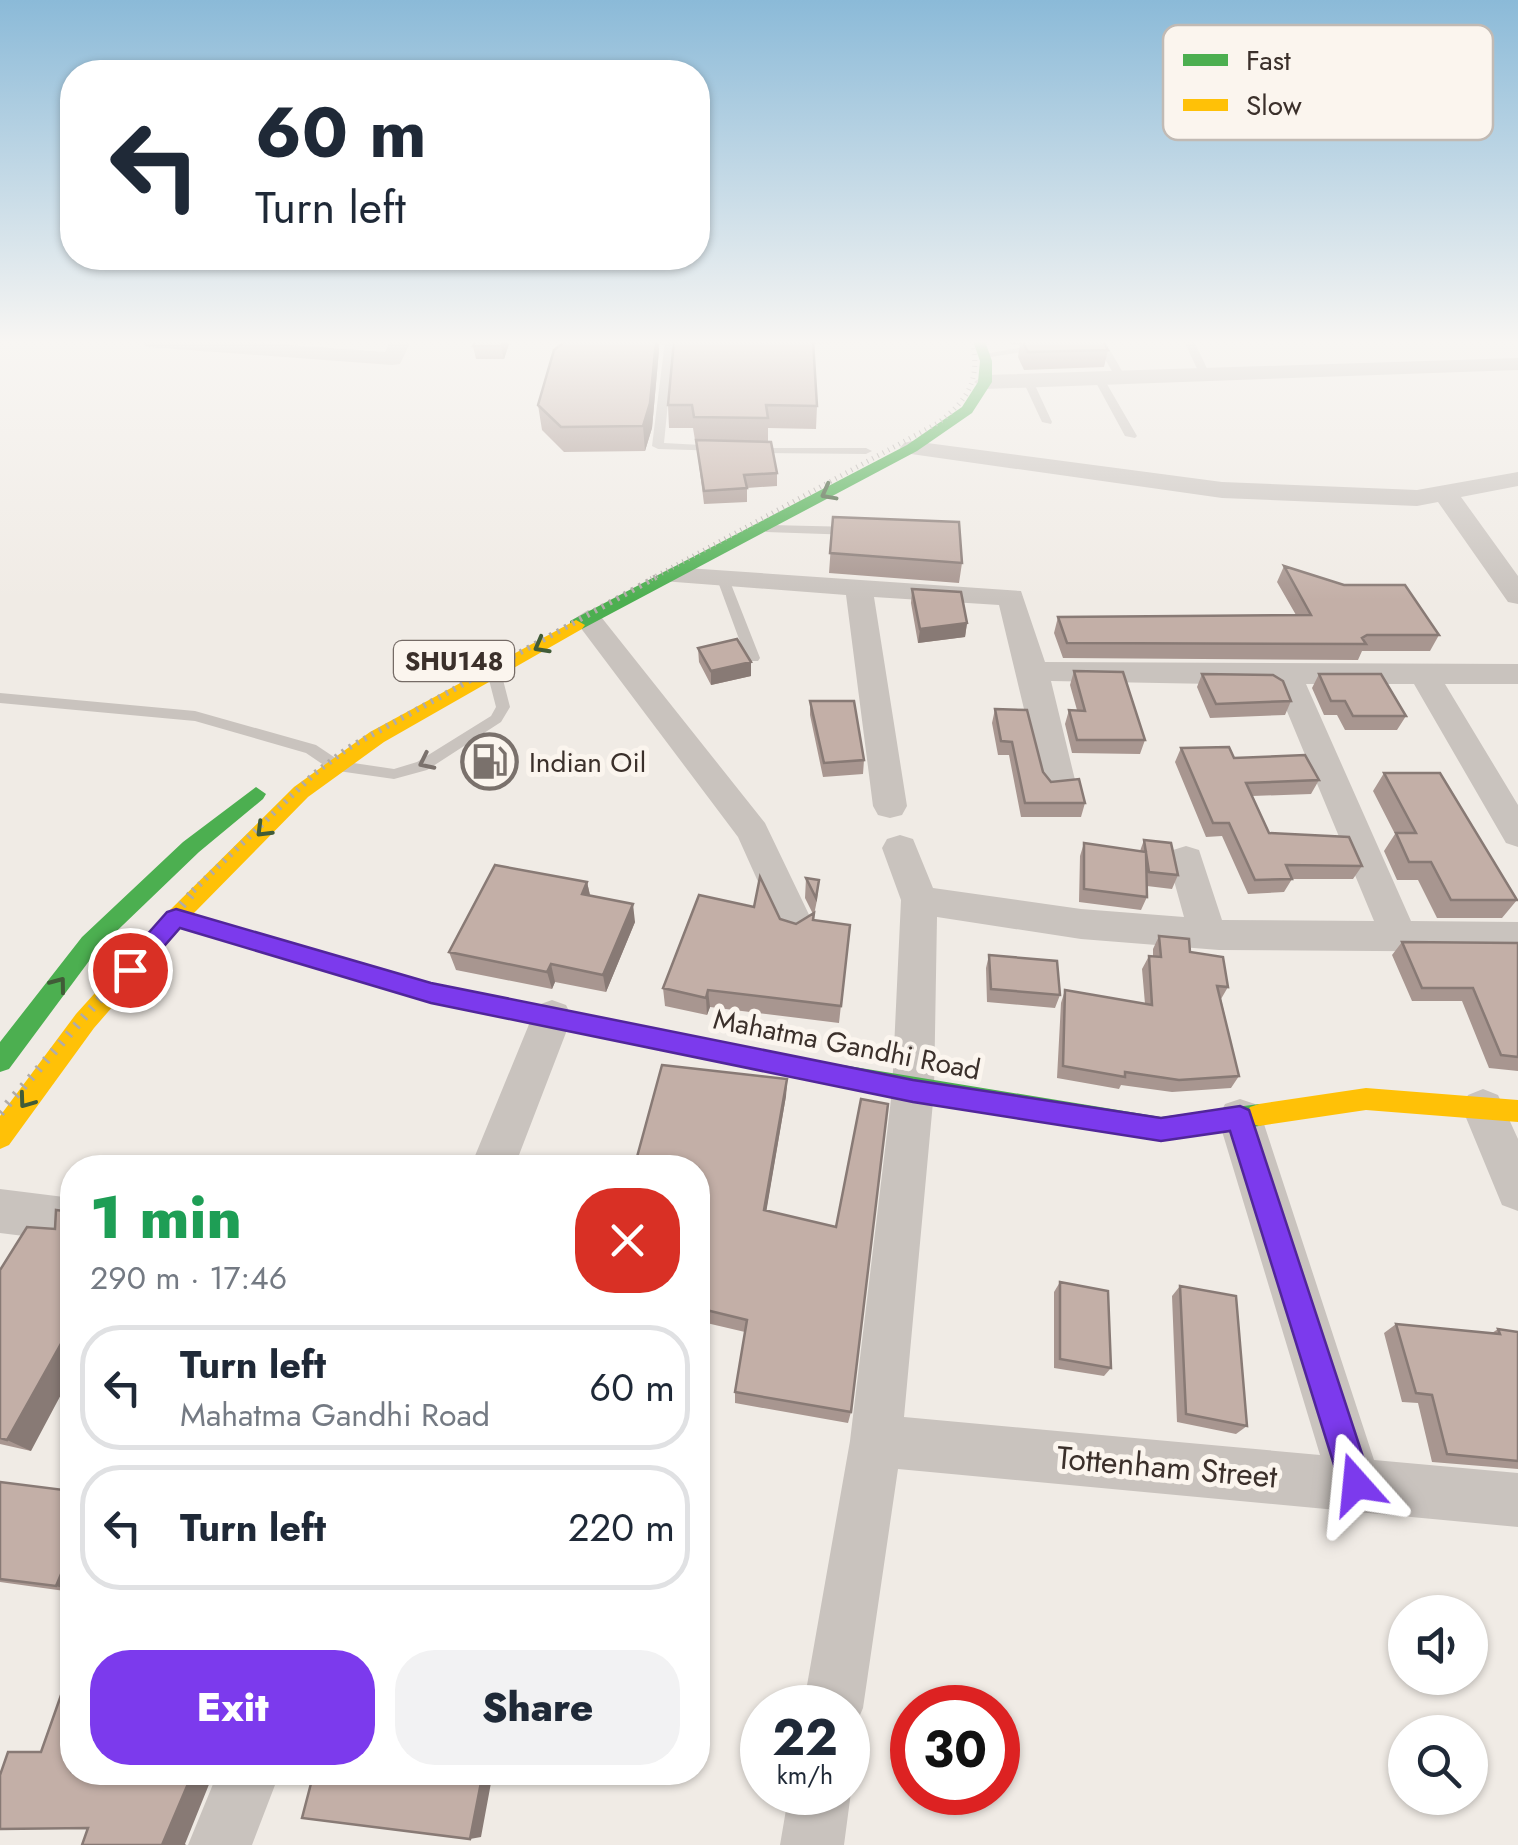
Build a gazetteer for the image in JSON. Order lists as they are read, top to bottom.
{
  "streets": {
    "main road": ["SHU148", "Mahatma Gandhi Road"],
    "street": ["Tottenham Street"]
  },
  "crossings": [
    ["SHU148", "Mahatma Gandhi Road"]
  ],
  "places": {
    "fuel station": ["Indian Oil"]
  },
  "legend": ["Fast", "Slow"],
  "page": {
    "turn": ["60 m", "Turn left"],
    "heading": ["1 min", "290 m · 17:46"],
    "list": [
      {
        "name": "Turn left",
        "note": "Mahatma Gandhi Road",
        "value": "60 m"
      },
      {
        "name": "Turn left",
        "value": "220 m"
      }
    ],
    "buttons": ["Exit", "Share"],
    "speed": "22 km/h",
    "limit": "30"
  }
}
